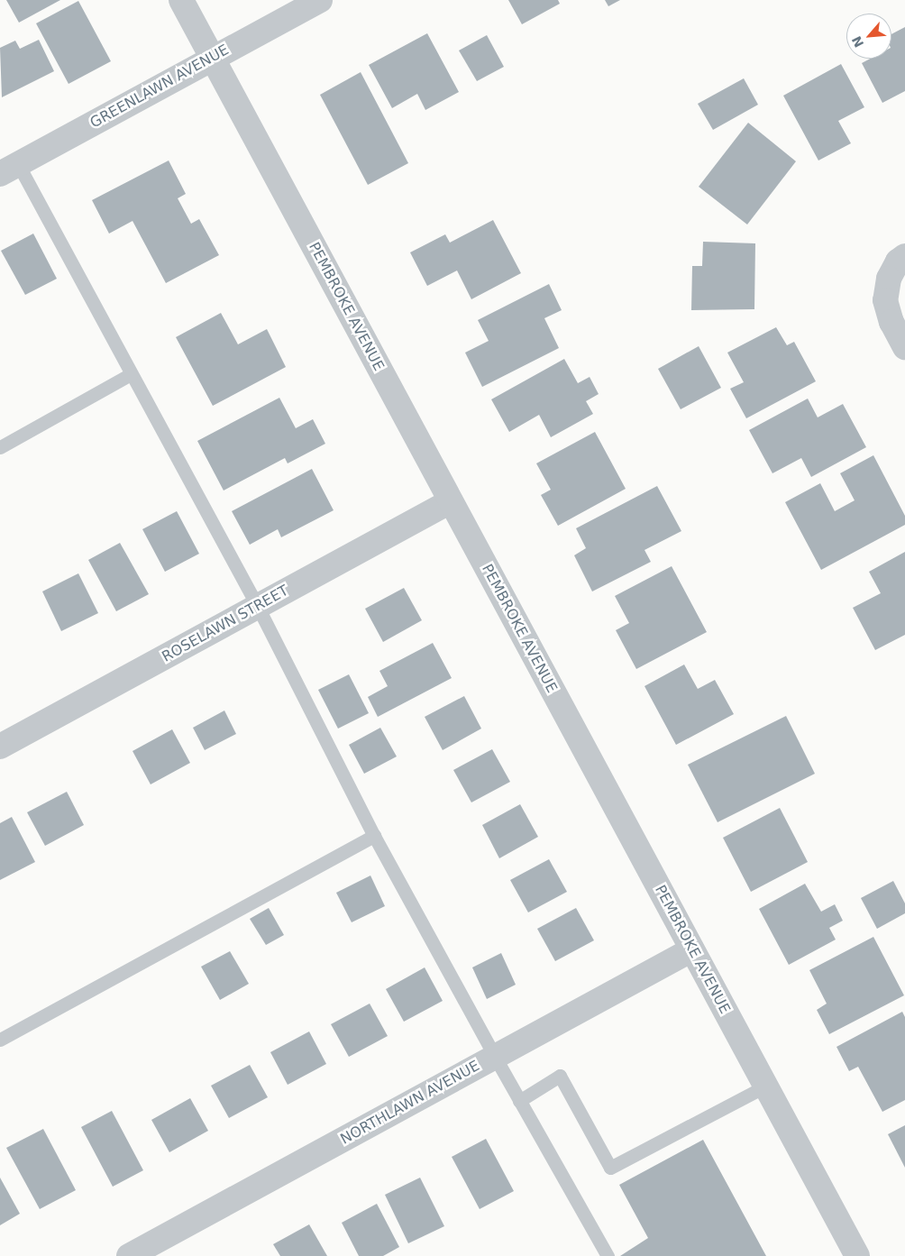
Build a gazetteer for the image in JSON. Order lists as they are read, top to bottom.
{
  "streets": {
    "street": [
      "GREENLAWN AVENUE",
      "PEMBROKE AVENUE",
      "ROSELAWN STREET",
      "NORTHLAWN AVENUE"
    ]
  },
  "crossings": [
    ["GREENLAWN AVENUE", "PEMBROKE AVENUE"],
    ["PEMBROKE AVENUE", "ROSELAWN STREET"],
    ["PEMBROKE AVENUE", "NORTHLAWN AVENUE"]
  ],
  "north": "bottom left"
}
